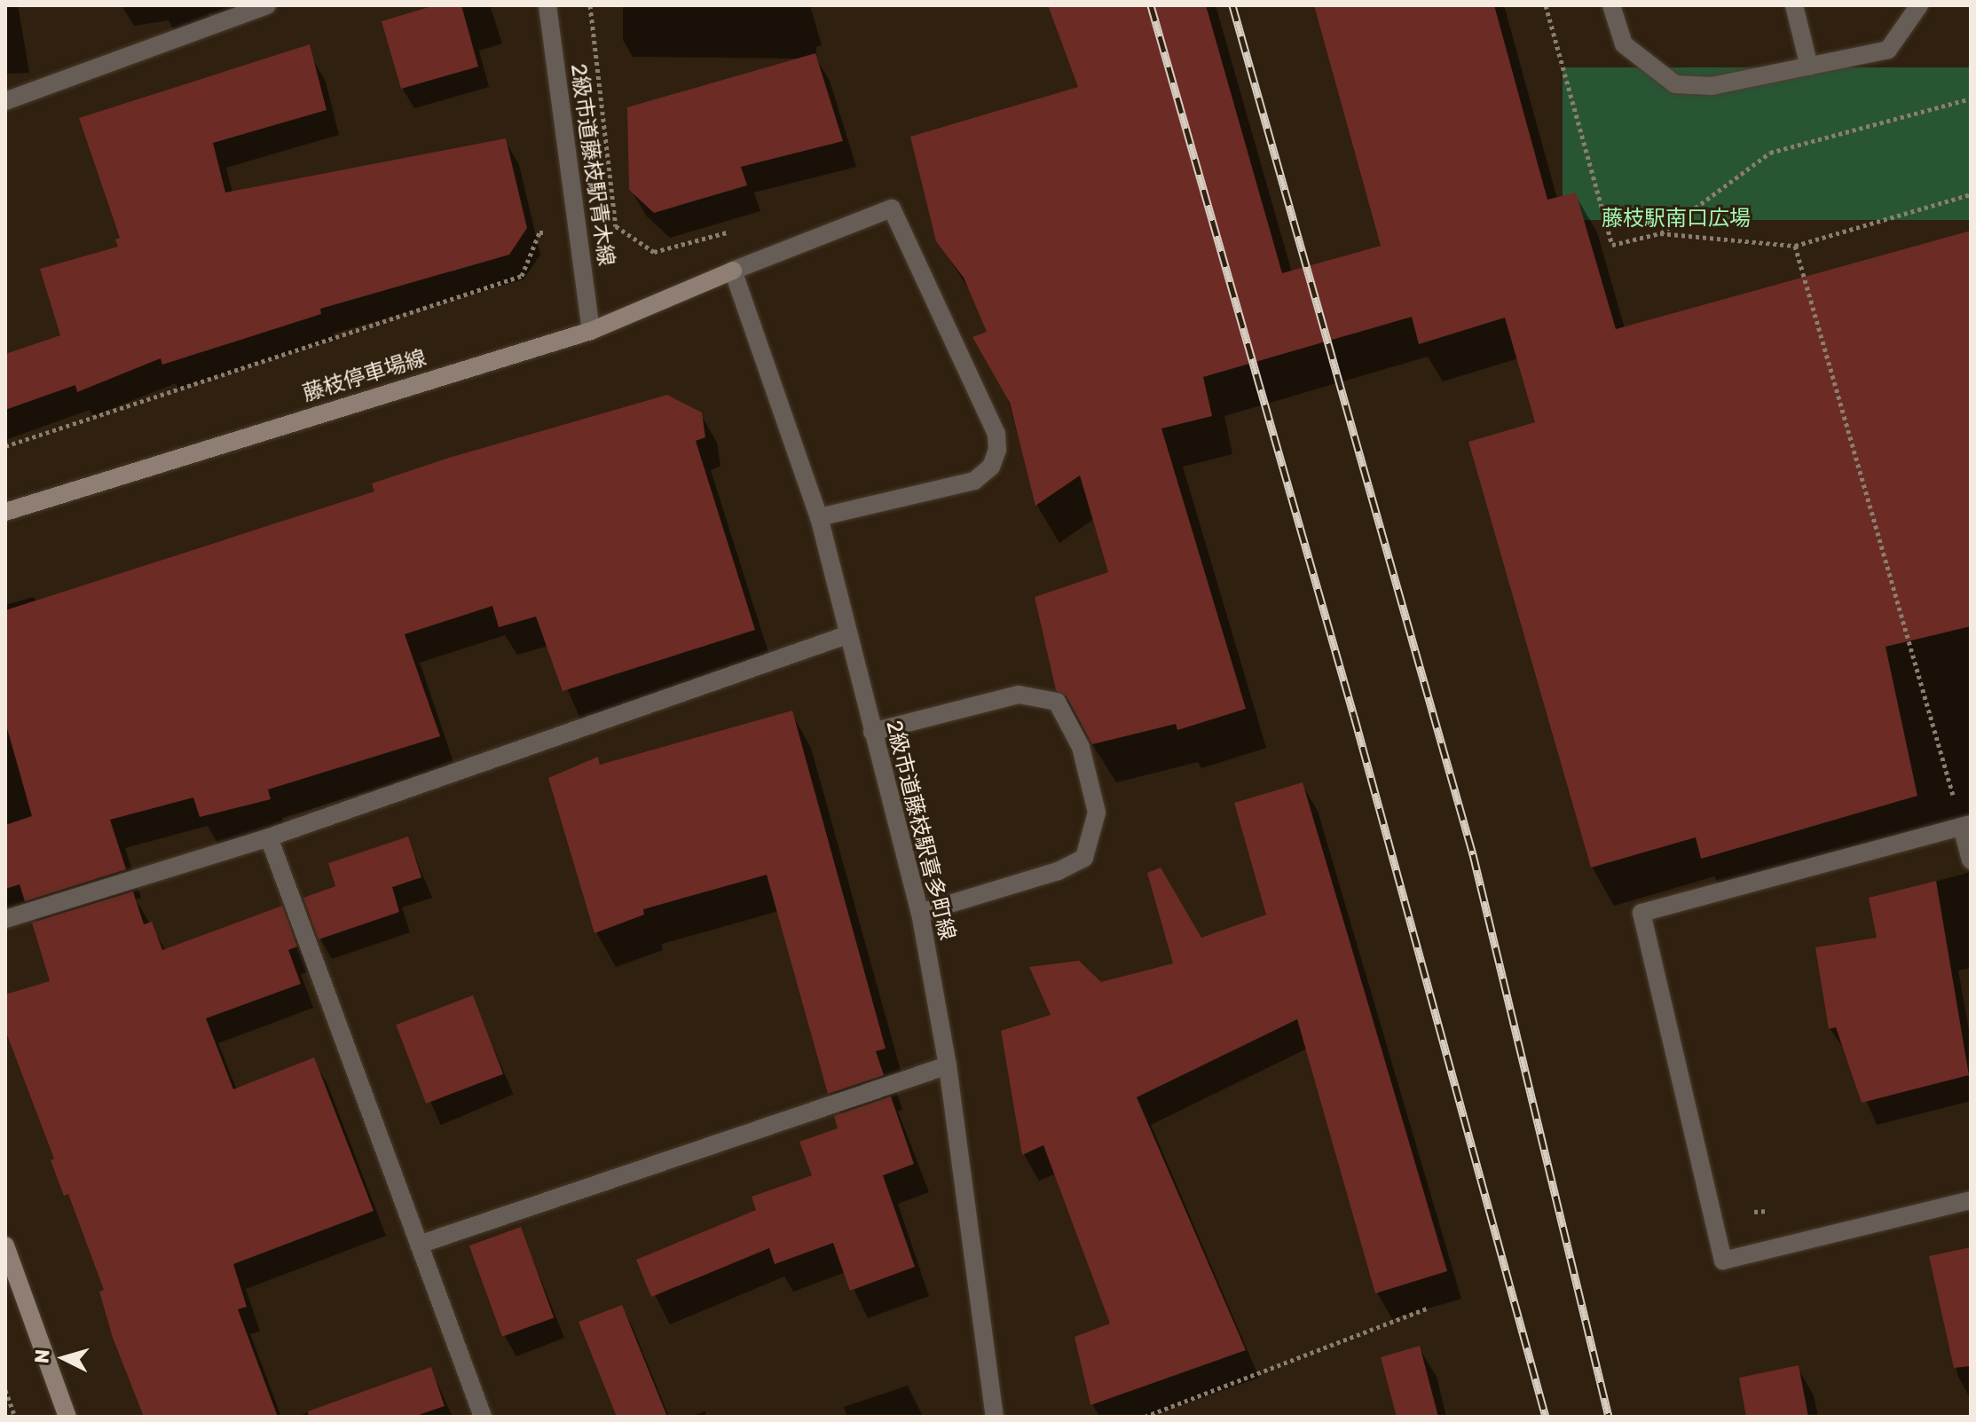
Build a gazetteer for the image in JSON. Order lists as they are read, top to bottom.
{
  "streets": {
    "main road": ["藤枝停車場線"],
    "street": ["2級市道藤枝駅青木線", "2級市道藤枝駅喜多町線"]
  },
  "crossings": [
    ["2級市道藤枝駅青木線", "藤枝停車場線"],
    ["藤枝停車場線", "2級市道藤枝駅喜多町線"]
  ],
  "parks": ["藤枝駅南口広場"],
  "north": "left"
}
